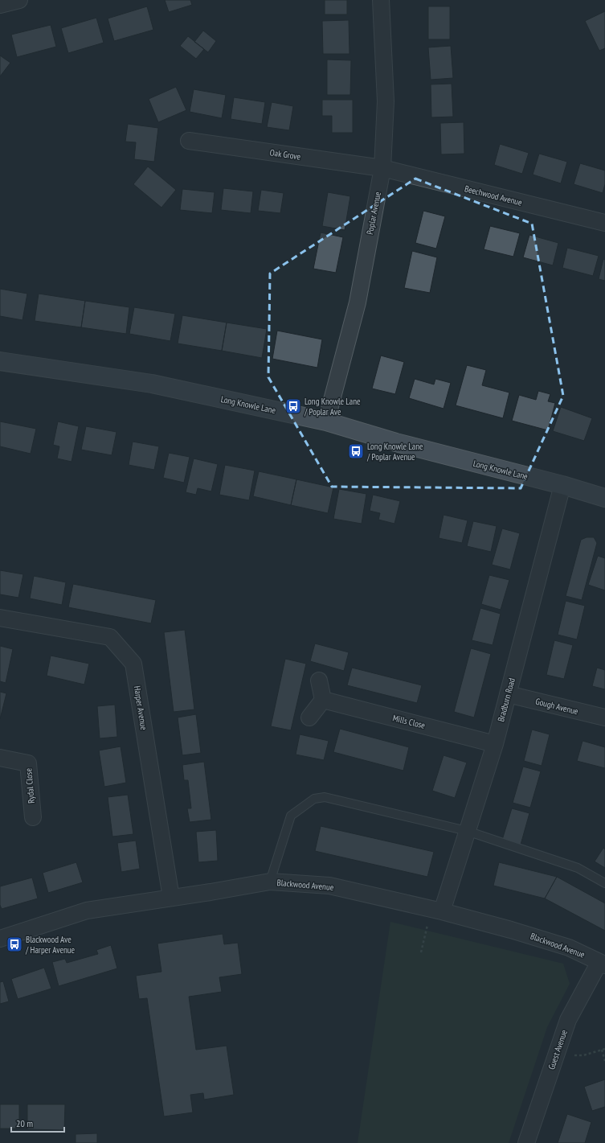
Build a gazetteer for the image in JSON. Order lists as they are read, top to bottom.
{
  "streets": {
    "main road": ["Long Knowle Lane"],
    "street": [
      "Oak Grove",
      "Beechwood Avenue",
      "Poplar Avenue",
      "Bradburn Road",
      "Gough Avenue",
      "Harper Avenue",
      "Mills Close",
      "Rydal Close",
      "Blackwood Avenue",
      "Guest Avenue"
    ]
  },
  "crossings": [
    ["Oak Grove", "Beechwood Avenue"],
    ["Oak Grove", "Poplar Avenue"],
    ["Beechwood Avenue", "Poplar Avenue"],
    ["Poplar Avenue", "Long Knowle Lane"],
    ["Long Knowle Lane", "Bradburn Road"],
    ["Bradburn Road", "Gough Avenue"],
    ["Bradburn Road", "Mills Close"],
    ["Bradburn Road", "Blackwood Avenue"],
    ["Harper Avenue", "Blackwood Avenue"],
    ["Blackwood Avenue", "Guest Avenue"]
  ],
  "places": {
    "bus stop": ["Long Knowle Lane / Poplar Ave", "Long Knowle Lane / Poplar Avenue", "Blackwood Ave / Harper Avenue"]
  },
  "scale_bar": "20 m"
}
